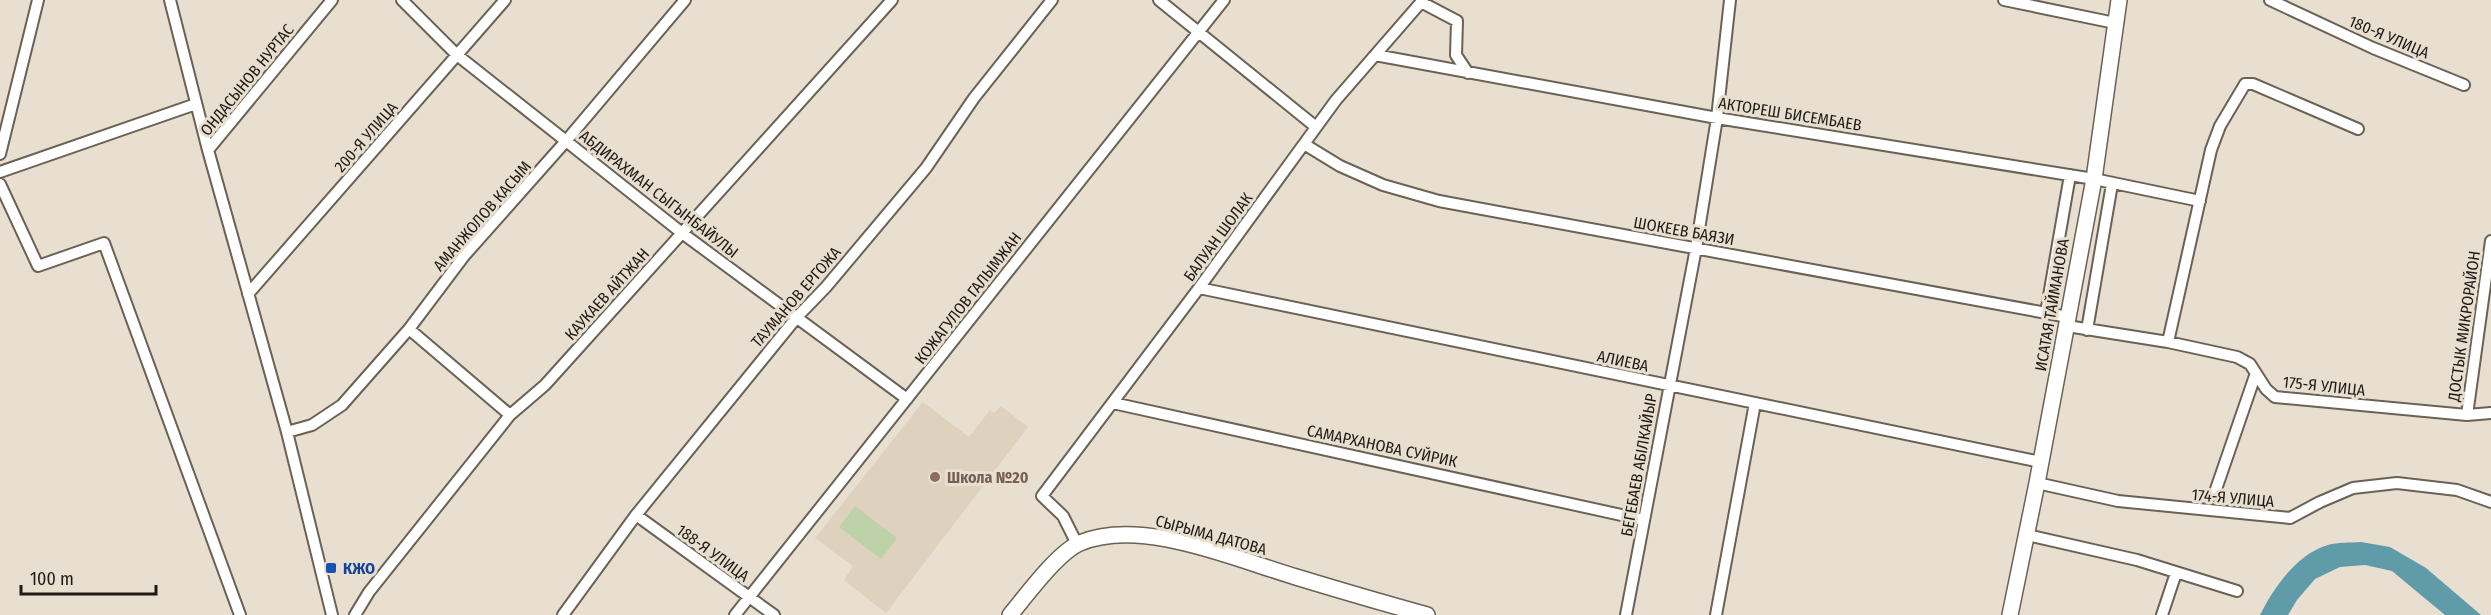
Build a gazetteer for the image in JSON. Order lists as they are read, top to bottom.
{
  "streets": {
    "street": [
      "180-Я УЛИЦА",
      "ОНДАСЫНОВ НУРТАС",
      "АКТОРЕШ БИСЕМБАЕВ",
      "200-Я УЛИЦА",
      "АБДИРАХМАН СЫГЫНБАЙУЛЫ",
      "АМАНЖОЛОВ КАСЫМ",
      "ШОКЕЕВ БАЯЗИ",
      "БАЛУАН ШОЛАК",
      "КАУКАЕВ АЙТЖАН",
      "ТАУМАНОВ ЕРГОЖА",
      "КОЖАГУЛОВ ГАЛЫМЖАН",
      "ИСАТАЯ ТАЙМАНОВА",
      "ДОСТЫК МИКРОРАЙОН",
      "АЛИЕВА",
      "175-Я УЛИЦА",
      "САМАРХАНОВА СУЙРИК",
      "БЕГЕБАЕВ АБІЛКАЙЫР",
      "174-Я УЛИЦА",
      "СЫРЫМА ДАТОВА",
      "188-Я УЛИЦА"
    ]
  },
  "crossings": [
    ["АКТОРЕШ БИСЕМБАЕВ", "БАЛУАН ШОЛАК"],
    ["АКТОРЕШ БИСЕМБАЕВ", "ИСАТАЯ ТАЙМАНОВА"],
    ["АКТОРЕШ БИСЕМБАЕВ", "БЕГЕБАЕВ АБІЛКАЙЫР"],
    ["200-Я УЛИЦА", "АБДИРАХМАН СЫГЫНБАЙУЛЫ"],
    ["АБДИРАХМАН СЫГЫНБАЙУЛЫ", "АМАНЖОЛОВ КАСЫМ"],
    ["АБДИРАХМАН СЫГЫНБАЙУЛЫ", "КАУКАЕВ АЙТЖАН"],
    ["АБДИРАХМАН СЫГЫНБАЙУЛЫ", "ТАУМАНОВ ЕРГОЖА"],
    ["АБДИРАХМАН СЫГЫНБАЙУЛЫ", "КОЖАГУЛОВ ГАЛЫМЖАН"],
    ["ШОКЕЕВ БАЯЗИ", "БАЛУАН ШОЛАК"],
    ["ШОКЕЕВ БАЯЗИ", "ИСАТАЯ ТАЙМАНОВА"],
    ["ШОКЕЕВ БАЯЗИ", "175-Я УЛИЦА"],
    ["ШОКЕЕВ БАЯЗИ", "БЕГЕБАЕВ АБІЛКАЙЫР"],
    ["БАЛУАН ШОЛАК", "АЛИЕВА"],
    ["БАЛУАН ШОЛАК", "САМАРХАНОВА СУЙРИК"],
    ["БАЛУАН ШОЛАК", "СЫРЫМА ДАТОВА"],
    ["ТАУМАНОВ ЕРГОЖА", "188-Я УЛИЦА"],
    ["КОЖАГУЛОВ ГАЛЫМЖАН", "188-Я УЛИЦА"],
    ["ИСАТАЯ ТАЙМАНОВА", "АЛИЕВА"],
    ["ИСАТАЯ ТАЙМАНОВА", "175-Я УЛИЦА"],
    ["ИСАТАЯ ТАЙМАНОВА", "174-Я УЛИЦА"],
    ["ДОСТЫК МИКРОРАЙОН", "175-Я УЛИЦА"],
    ["АЛИЕВА", "БЕГЕБАЕВ АБІЛКАЙЫР"],
    ["САМАРХАНОВА СУЙРИК", "БЕГЕБАЕВ АБІЛКАЙЫР"]
  ],
  "places": {
    "other": ["Школа №20"],
    "transit": ["КЖО"]
  },
  "scale_bar": "100 m"
}
